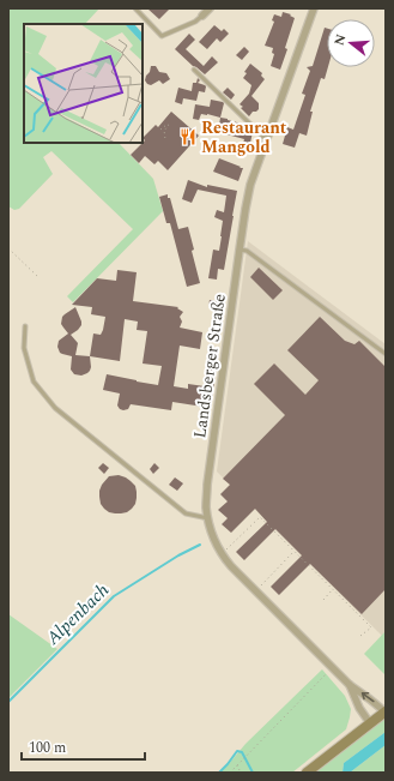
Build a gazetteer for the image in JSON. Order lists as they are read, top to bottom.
{
  "streets": {
    "street": ["Landsberger Straße"]
  },
  "water": ["Alpenbach"],
  "places": {
    "restaurant": ["Restaurant Mangold"]
  },
  "scale_bar": "100 m",
  "north": "left"
}
